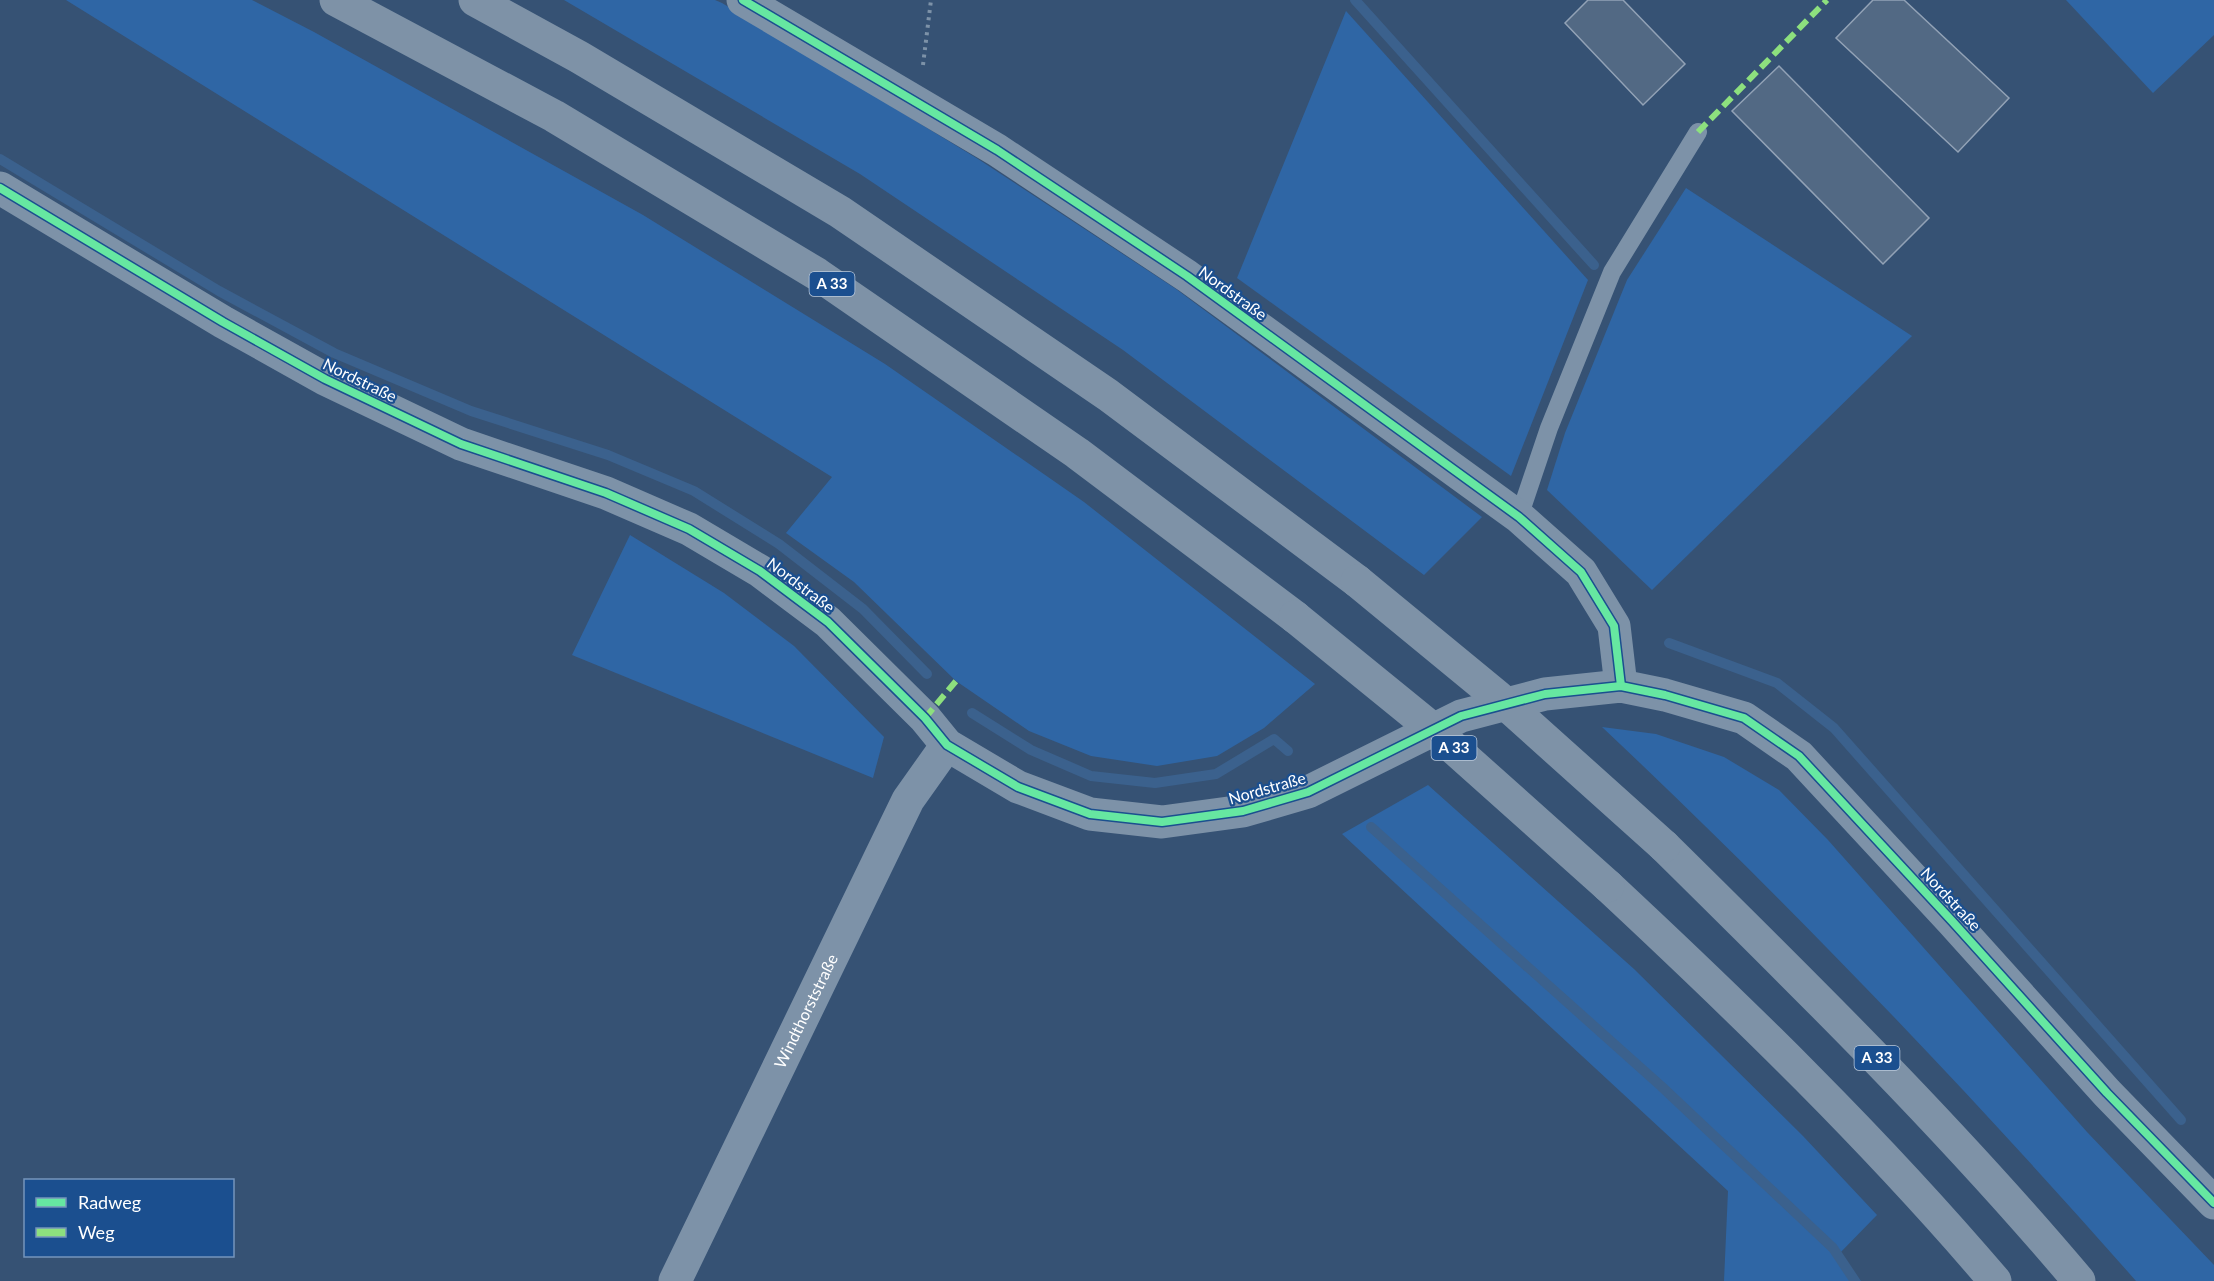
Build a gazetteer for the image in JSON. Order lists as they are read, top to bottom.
{
  "streets": {
    "highway": ["A 33"],
    "street": ["Nordstraße", "Windthorststraße"]
  },
  "crossings": [
    ["Nordstraße", "Windthorststraße"]
  ],
  "legend": ["Radweg", "Weg"]
}
